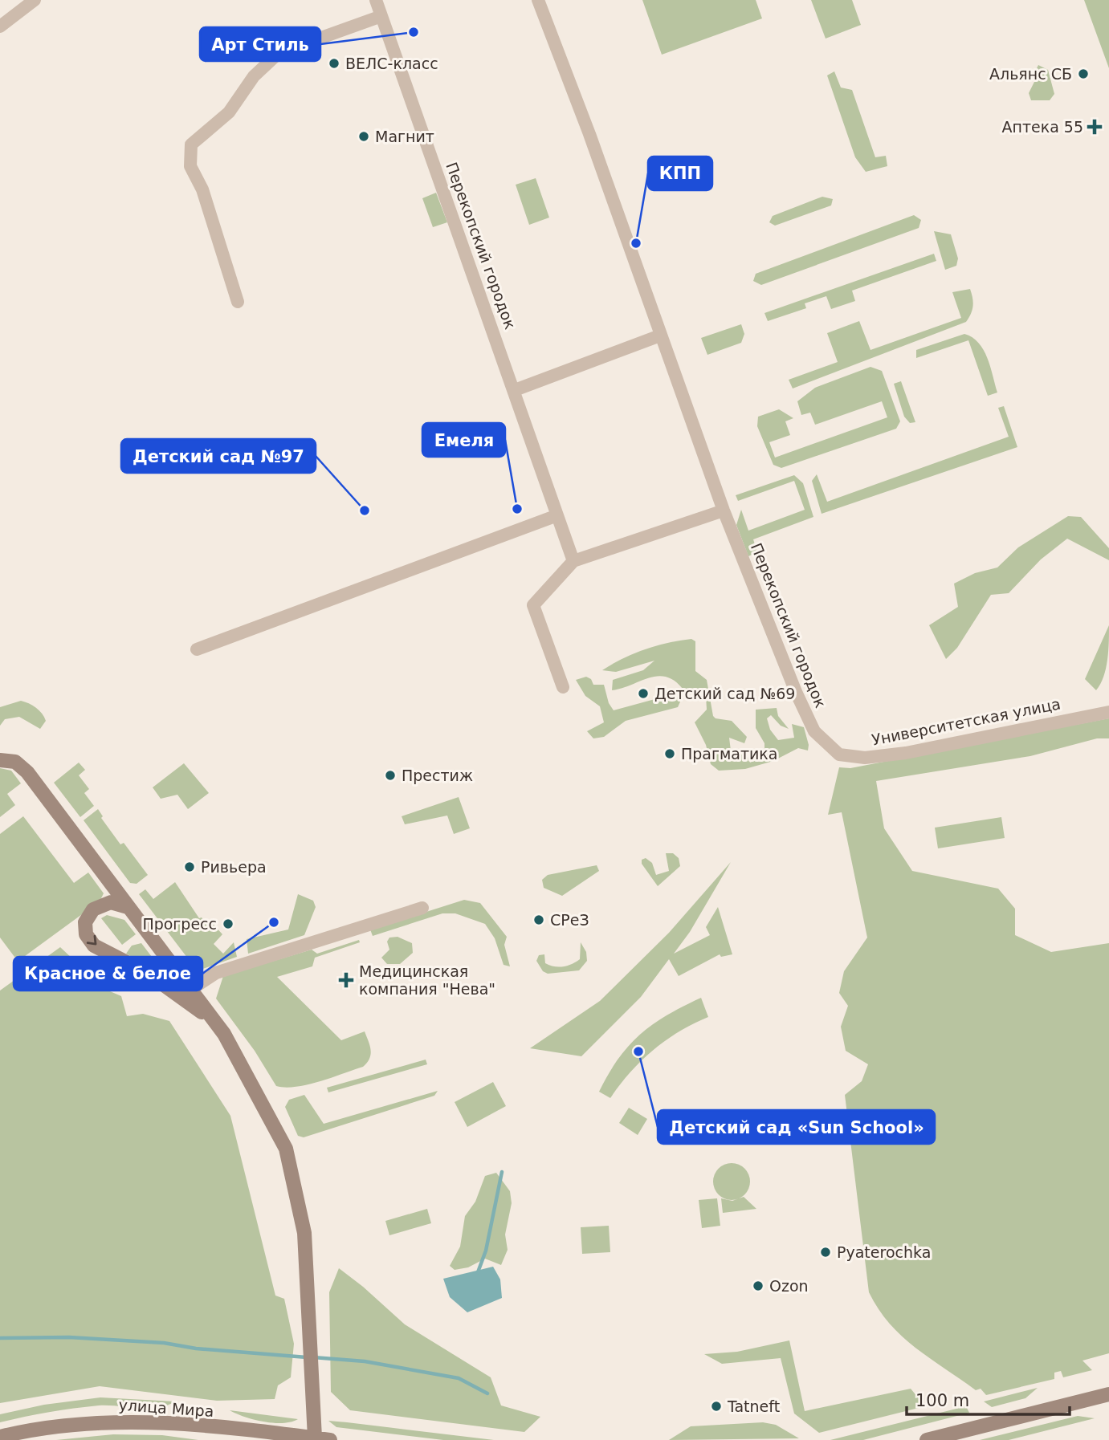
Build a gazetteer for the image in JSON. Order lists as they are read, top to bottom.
{
  "streets": {
    "street": ["Перекопский городок", "Университетская улица", "улица Мира"]
  },
  "crossings": [
    ["Перекопский городок", "Университетская улица"]
  ],
  "places": {
    "other": [
      "Арт Стиль",
      "ВЕЛС-класс",
      "Альянс СБ",
      "Магнит",
      "КПП",
      "Емеля",
      "Детский сад №97",
      "Детский сад №69",
      "Прагматика",
      "Престиж",
      "Ривьера",
      "СРеЗ",
      "Красное & белое",
      "Прогресс",
      "Детский сад «Sun School»",
      "Pyaterochka",
      "Ozon",
      "Tatneft"
    ],
    "health": ["Аптека 55", "Медицинская компания \"Нева\""]
  },
  "scale_bar": "100 m"
}
